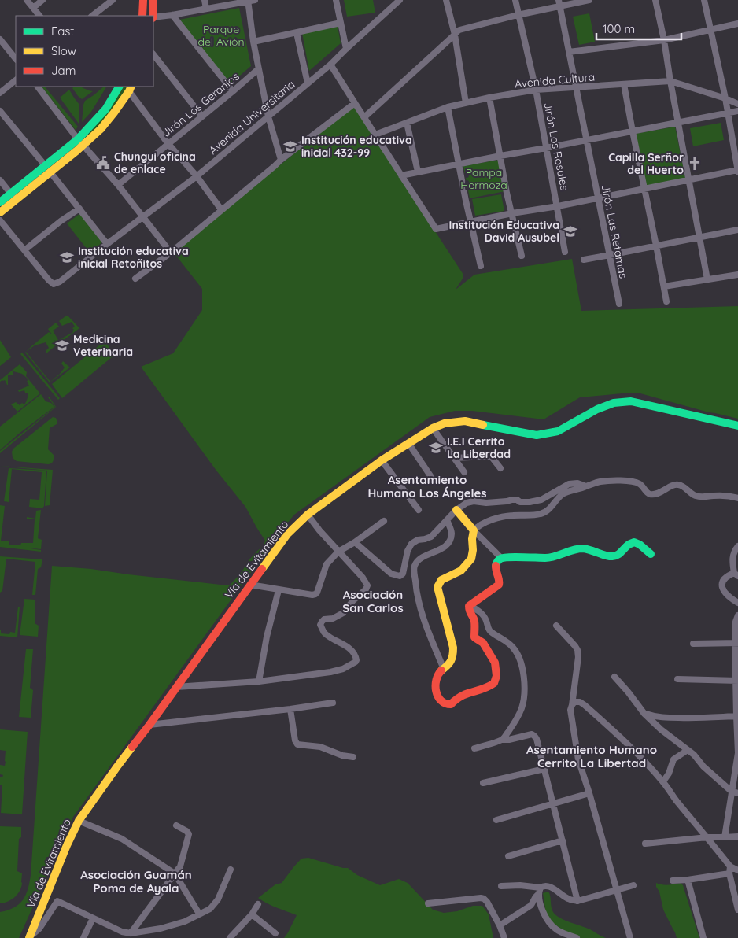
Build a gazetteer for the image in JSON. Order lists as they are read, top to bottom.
{
  "streets": {
    "main road": ["Vía de Evitamiento"],
    "street": [
      "Avenida Cultura",
      "Jirón Los Geranios",
      "Avenida Universitaria",
      "Jirón Los Rosales",
      "Jirón Las Retamas"
    ]
  },
  "crossings": [
    ["Avenida Cultura", "Jirón Los Rosales"],
    ["Avenida Cultura", "Jirón Las Retamas"]
  ],
  "districts": [
    "Asentamiento Humano Los Ángeles",
    "Asociación San Carlos",
    "Asentamiento Humano Cerrito La Libertad",
    "Asociación Guamán Poma de Ayala"
  ],
  "parks": ["Parque del Avión", "Pampa Hermoza"],
  "places": {
    "school or university": [
      "Institución educativa inicial 432-99",
      "Institución Educativa David Ausubel",
      "Institución educativa inicial Retoñitos",
      "Medicina Veterinaria",
      "I.E.I Cerrito La Liberdad"
    ],
    "public building": ["Chungui oficina de enlace"],
    "church": ["Capilla Serñor del Huerto"]
  },
  "legend": ["Fast", "Slow", "Jam"],
  "scale_bar": "100 m"
}
